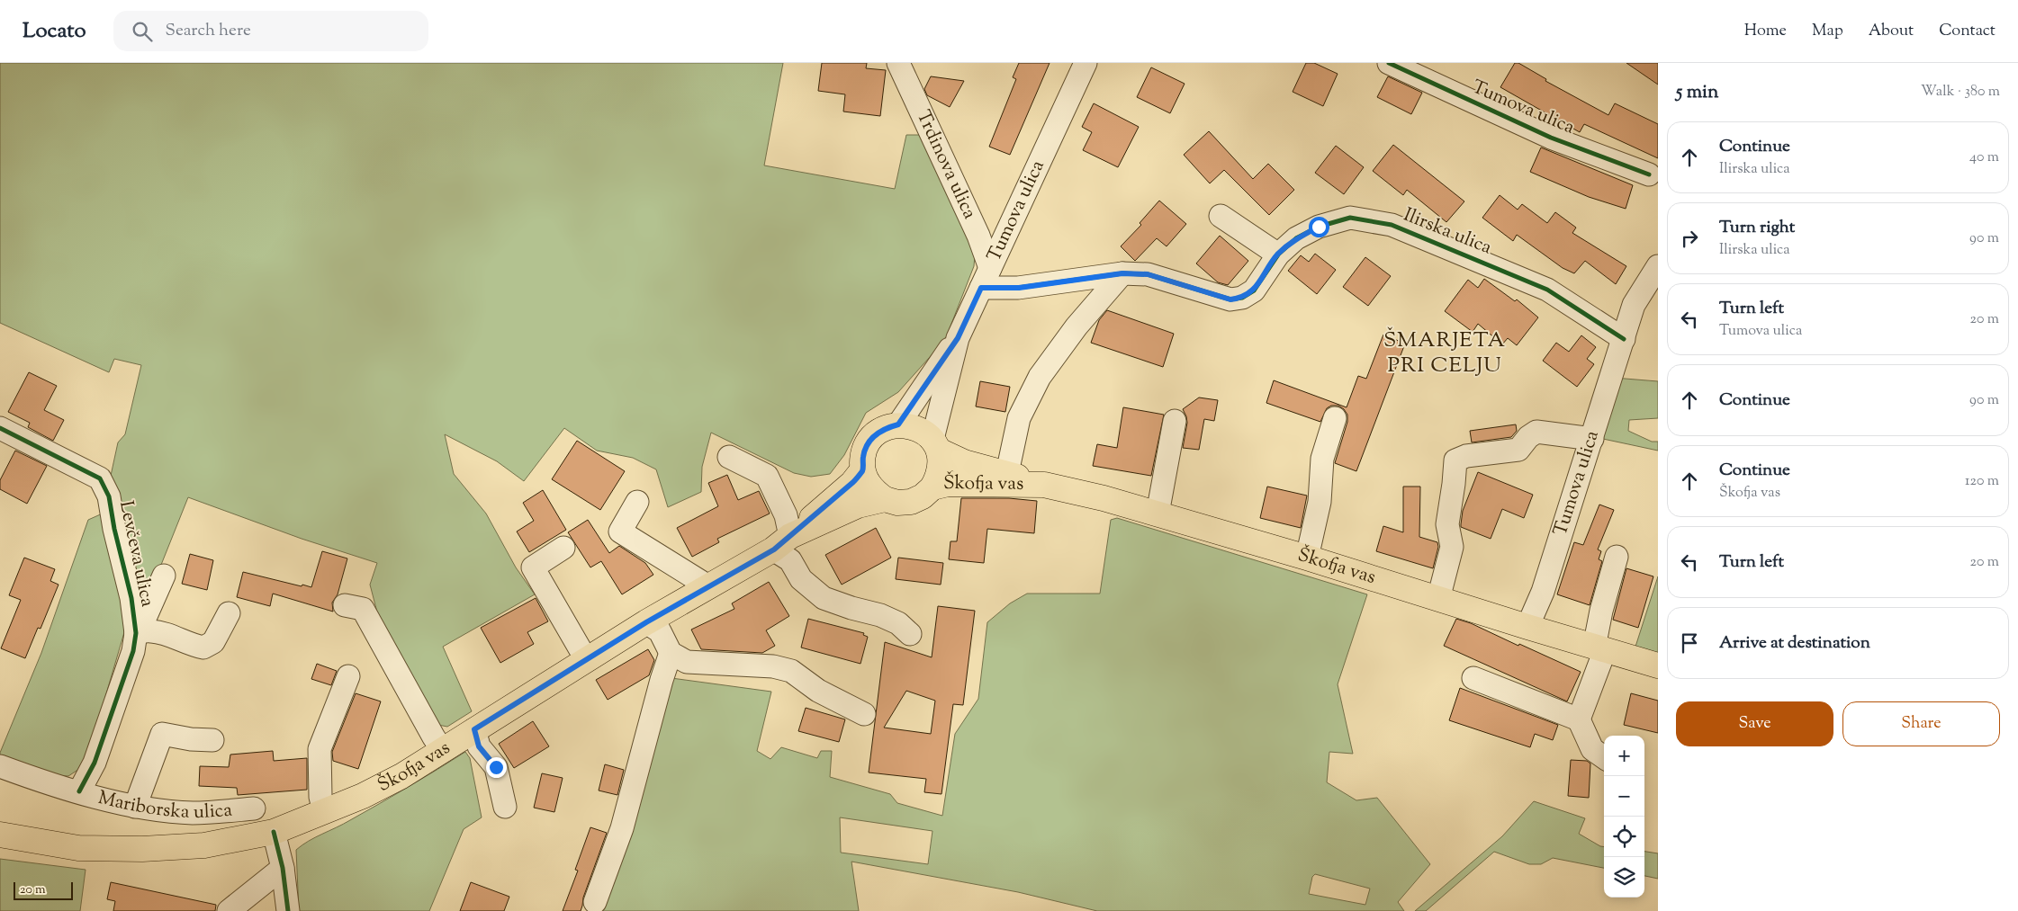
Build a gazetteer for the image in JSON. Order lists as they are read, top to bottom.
{
  "streets": {
    "main road": ["Škofja vas"],
    "street": [
      "Tumova ulica",
      "Trdinova ulica",
      "Ilirska ulica",
      "Levčeva ulica",
      "Mariborska ulica"
    ]
  },
  "crossings": [
    ["Tumova ulica", "Trdinova ulica"],
    ["Tumova ulica", "Ilirska ulica"],
    ["Tumova ulica", "Škofja vas"],
    ["Levčeva ulica", "Mariborska ulica"]
  ],
  "districts": ["ŠMARJETA PRI CELJU"],
  "scale_bar": "20 m",
  "page": {
    "header": "Locato",
    "search": "Search here",
    "nav": [
      "Home",
      "Map",
      "About",
      "Contact"
    ],
    "heading": ["5 min", "Walk · 380 m"],
    "list": [
      ["Continue", "Ilirska ulica", "40 m"],
      ["Turn right", "Ilirska ulica", "90 m"],
      ["Turn left", "Tumova ulica", "20 m"],
      ["Continue", "90 m"],
      ["Continue", "Škofja vas", "120 m"],
      ["Turn left", "20 m"],
      "Arrive at destination"
    ],
    "buttons": ["Save", "Share"],
    "map_buttons": ["+", "−"],
    "scale": "20 m"
  }
}
